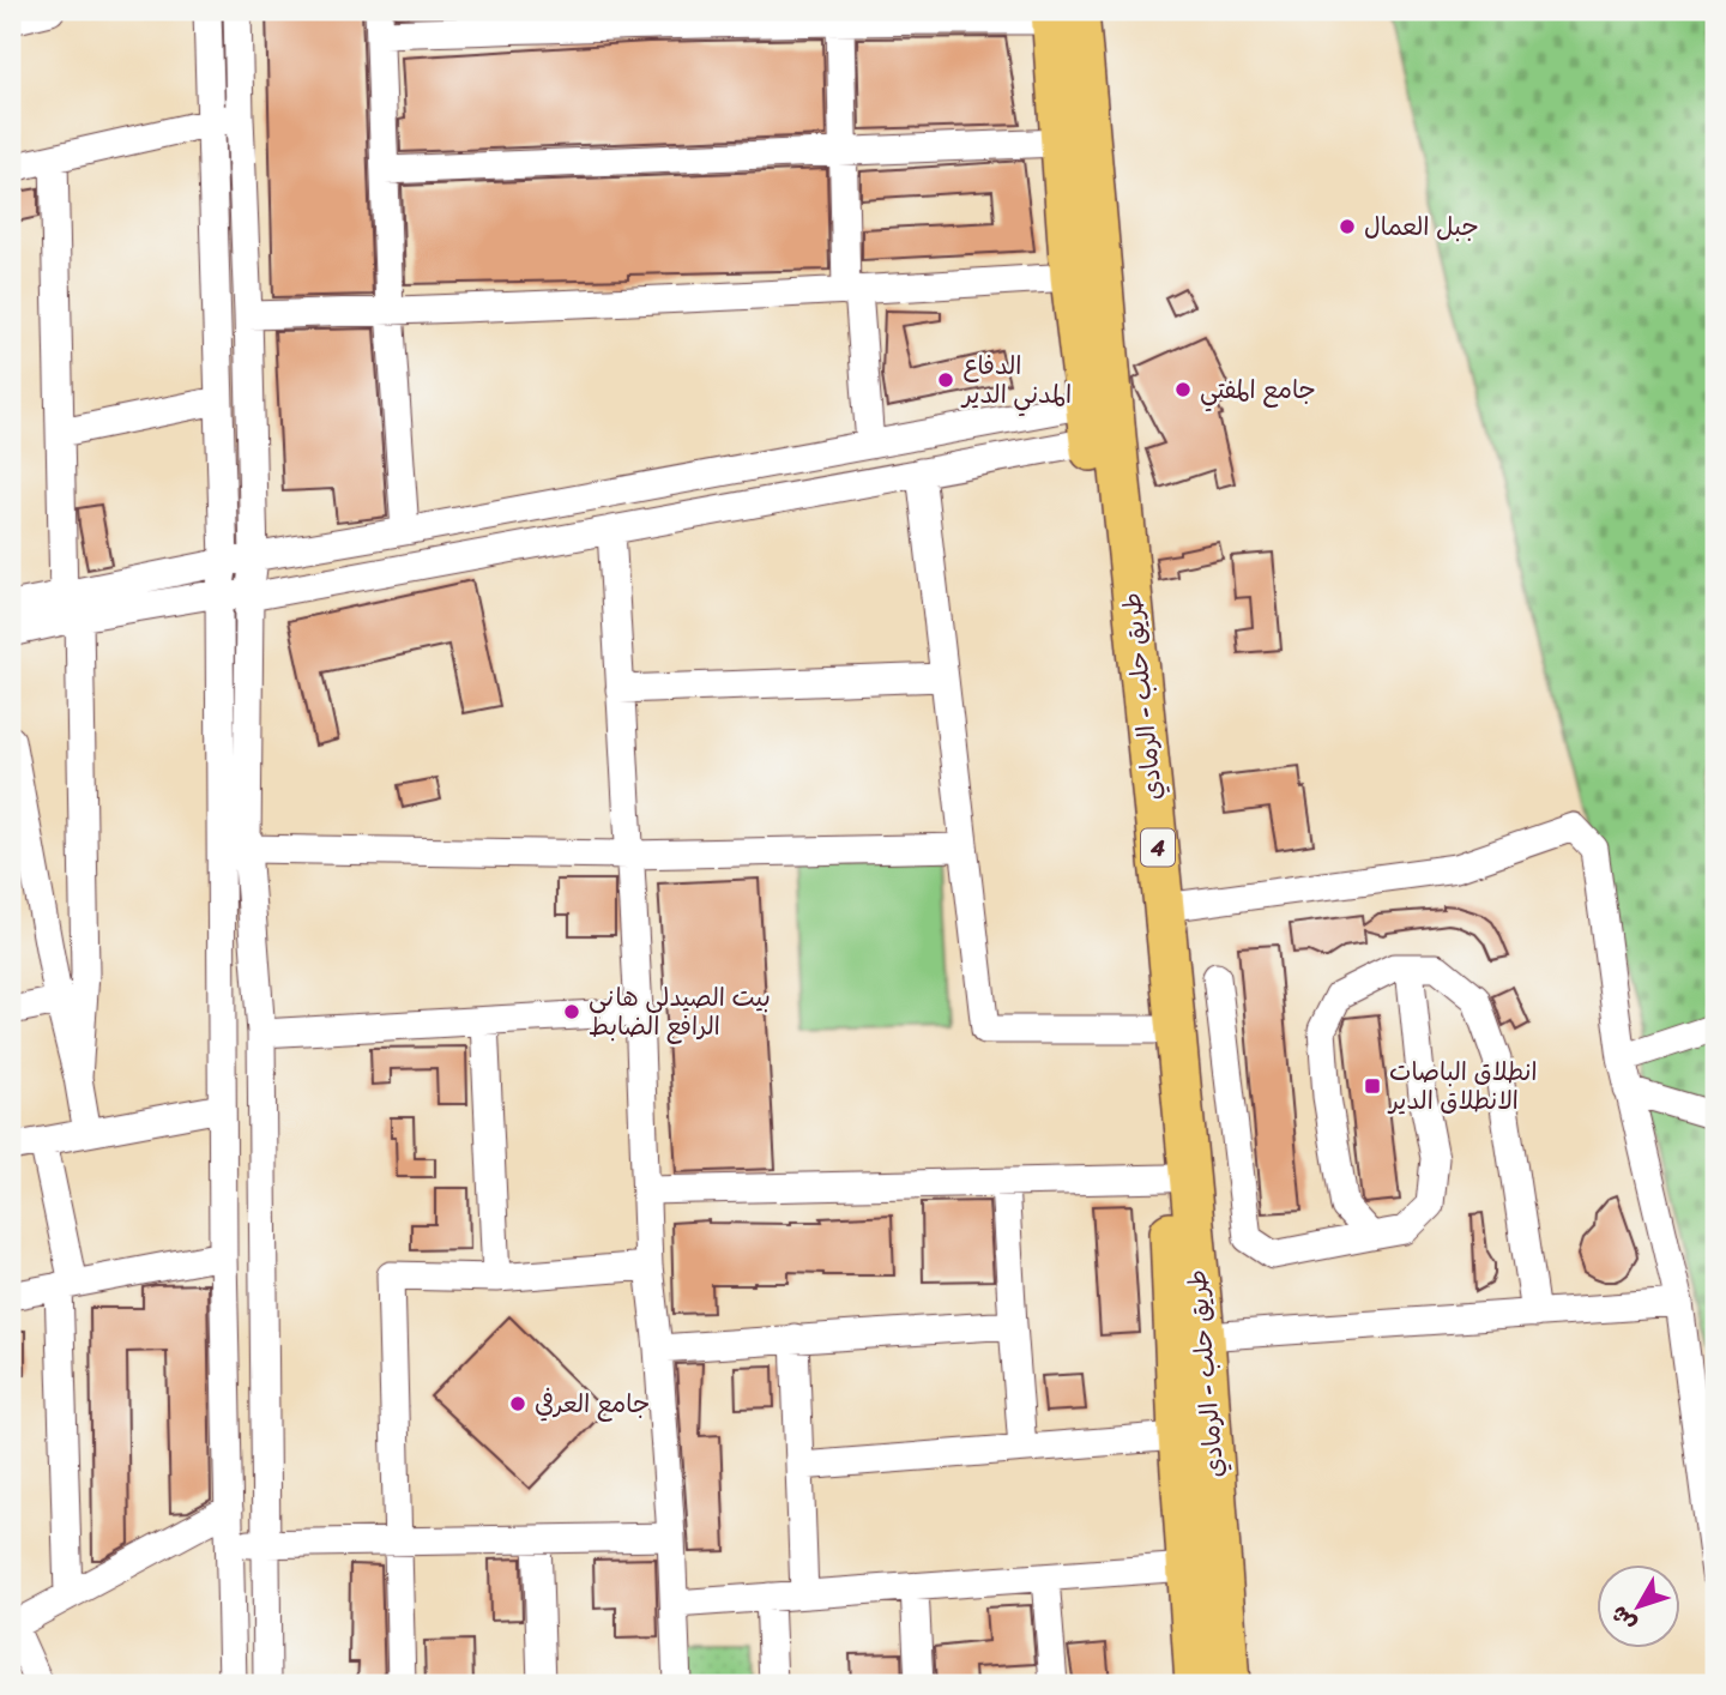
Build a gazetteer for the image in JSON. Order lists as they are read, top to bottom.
{
  "streets": {
    "highway": ["طريق حلب - الرمادي", "4"]
  },
  "places": {
    "other": [
      "جبل العمال",
      "الدفاع المدني الدير",
      "جامع المفتي",
      "بيت الصيدلي هاني الرافع الضابط",
      "جامع العرفي"
    ],
    "transit": ["انطلاق الباصات الانطلاق الدير"]
  },
  "north": "bottom left"
}
